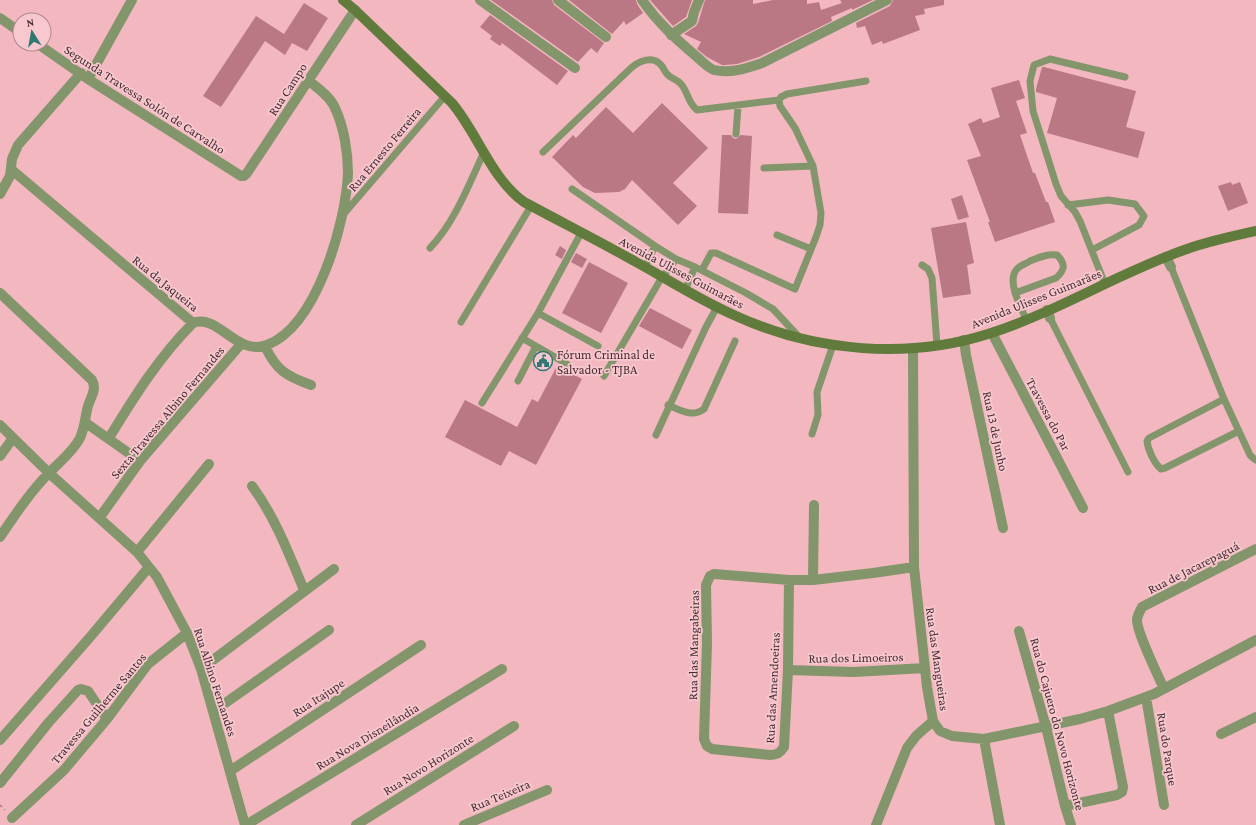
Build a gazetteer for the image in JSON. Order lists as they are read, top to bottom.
{
  "streets": {
    "main road": ["Avenida Ulisses Guimarães"],
    "street": [
      "Rua Campo",
      "Segunda Travessa Solón de Carvalho",
      "Rua da Jaqueira",
      "Sexta Travessa Albino Fernandes",
      "Travessa do Par",
      "Rua 13 de Junho",
      "Rua de Jacarepaguá",
      "Rua das Mangabeiras",
      "Rua dos Limoeiros",
      "Rua das Mangueiras",
      "Rua Albino Fernandes",
      "Rua das Amendoeiras",
      "Rua Itajupe",
      "Travessa Guilherme Santos",
      "Rua do Cajuero do Novo Horizonte",
      "Rua Nova Disneilândia",
      "Rua do Parque",
      "Rua Novo Horizonte",
      "Rua Teixeira"
    ],
    "lane": ["Rua Ernesto Ferreira"]
  },
  "crossings": [
    ["Rua Campo", "Segunda Travessa Solón de Carvalho"],
    ["Rua Campo", "Avenida Ulisses Guimarães"],
    ["Rua Campo", "Rua da Jaqueira"],
    ["Rua Ernesto Ferreira", "Avenida Ulisses Guimarães"],
    ["Rua Ernesto Ferreira", "Rua da Jaqueira"],
    ["Avenida Ulisses Guimarães", "Travessa do Par"],
    ["Avenida Ulisses Guimarães", "Rua 13 de Junho"],
    ["Avenida Ulisses Guimarães", "Rua das Mangueiras"],
    ["Rua da Jaqueira", "Sexta Travessa Albino Fernandes"],
    ["Sexta Travessa Albino Fernandes", "Rua Albino Fernandes"],
    ["Rua de Jacarepaguá", "Rua das Mangueiras"],
    ["Rua das Mangabeiras", "Rua das Mangueiras"],
    ["Rua das Mangabeiras", "Rua das Amendoeiras"],
    ["Rua dos Limoeiros", "Rua das Mangueiras"],
    ["Rua dos Limoeiros", "Rua das Amendoeiras"],
    ["Rua das Mangueiras", "Rua do Cajuero do Novo Horizonte"],
    ["Rua das Mangueiras", "Rua do Parque"],
    ["Rua Albino Fernandes", "Rua Itajupe"],
    ["Rua Albino Fernandes", "Travessa Guilherme Santos"],
    ["Rua Albino Fernandes", "Rua Nova Disneilândia"]
  ],
  "places": {
    "public building": ["Fórum Criminal de Salvador - TJBA"]
  },
  "north": "top"
}
